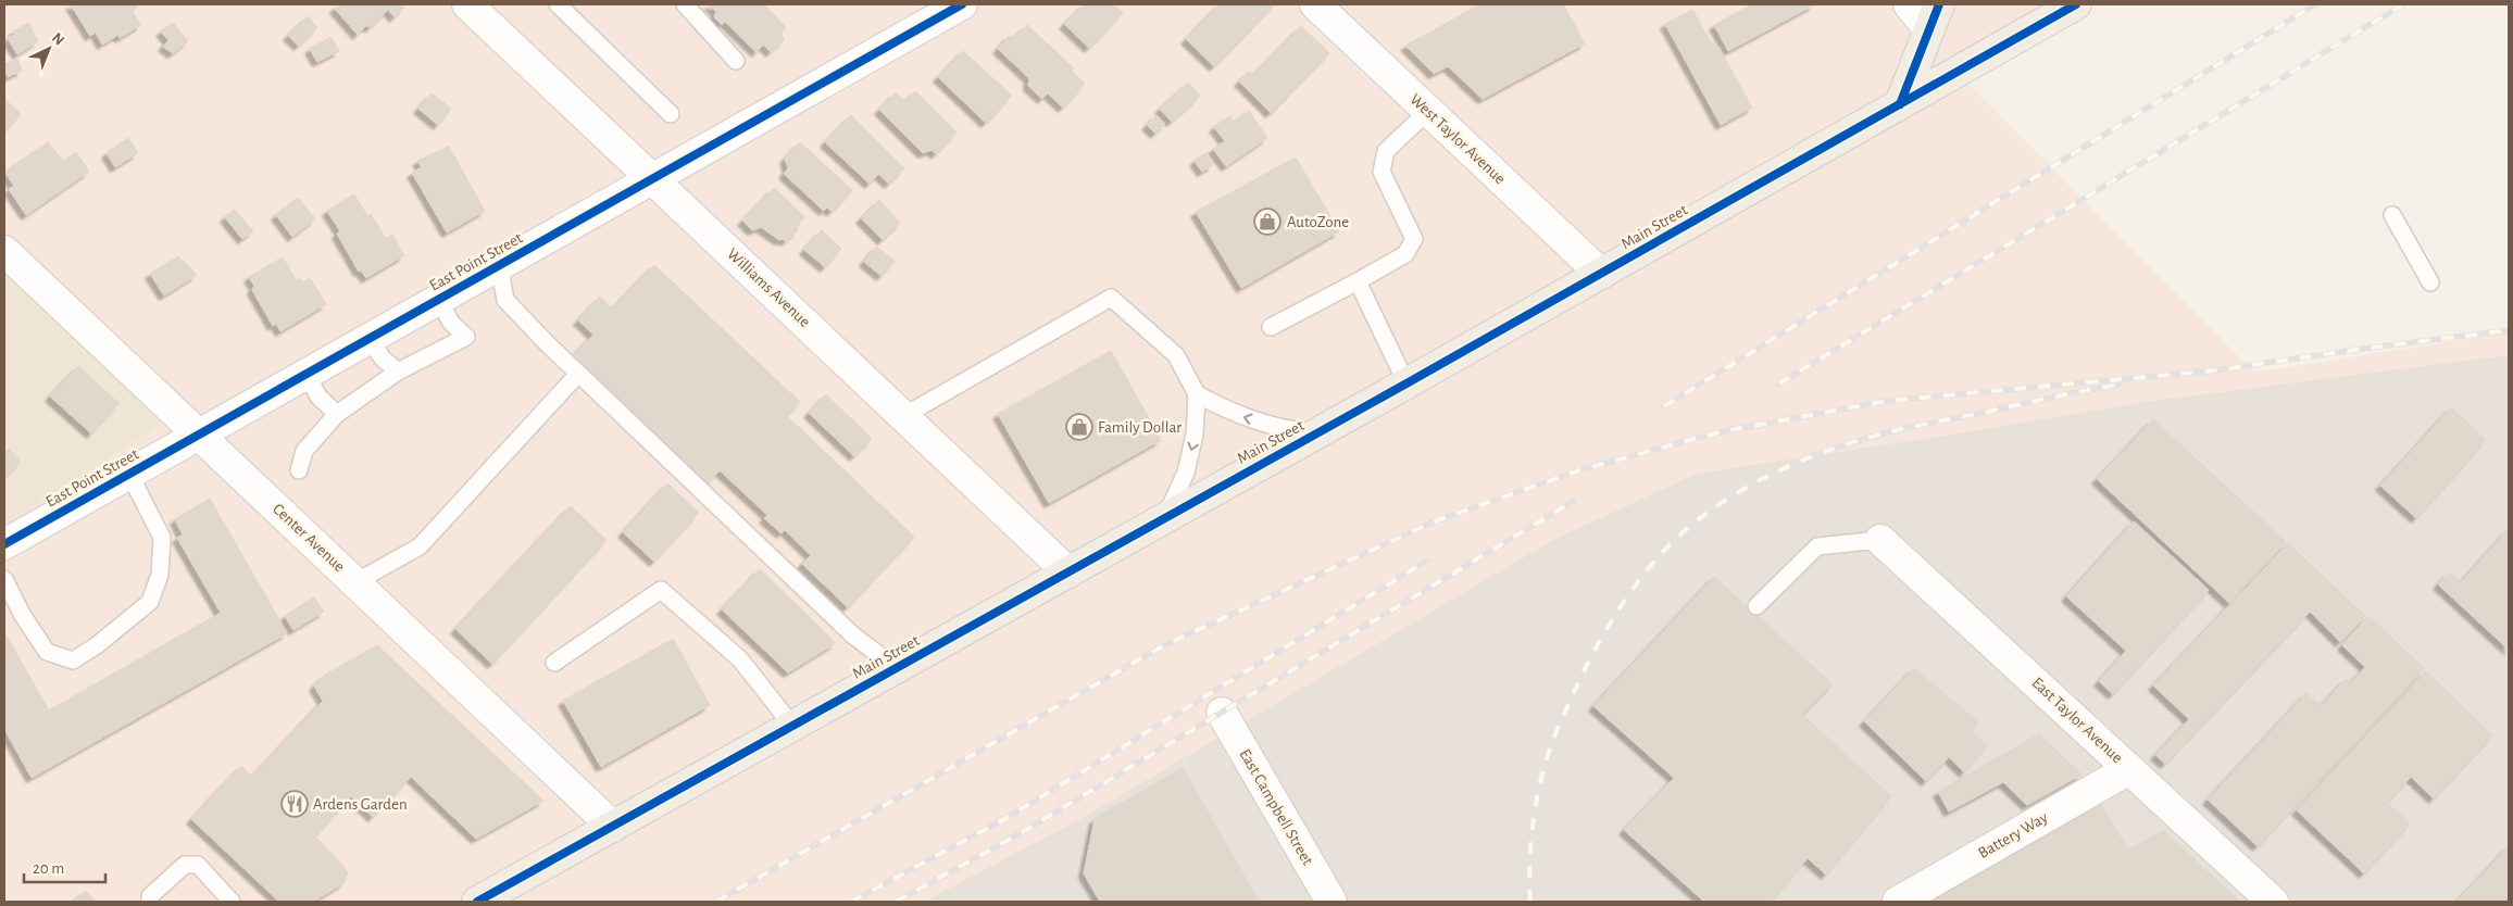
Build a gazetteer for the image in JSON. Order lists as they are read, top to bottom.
{
  "streets": {
    "main road": ["Main Street"],
    "street": [
      "West Taylor Avenue",
      "East Point Street",
      "Williams Avenue",
      "Center Avenue",
      "East Taylor Avenue",
      "East Campbell Street",
      "Battery Way"
    ]
  },
  "crossings": [
    ["West Taylor Avenue", "Main Street"],
    ["Main Street", "Williams Avenue"],
    ["Main Street", "Center Avenue"],
    ["East Point Street", "Williams Avenue"],
    ["East Point Street", "Center Avenue"],
    ["East Taylor Avenue", "Battery Way"]
  ],
  "places": {
    "shop": ["AutoZone", "Family Dollar"],
    "restaurant": ["Ardens Garden"]
  },
  "scale_bar": "20 m",
  "north": "top right"
}
